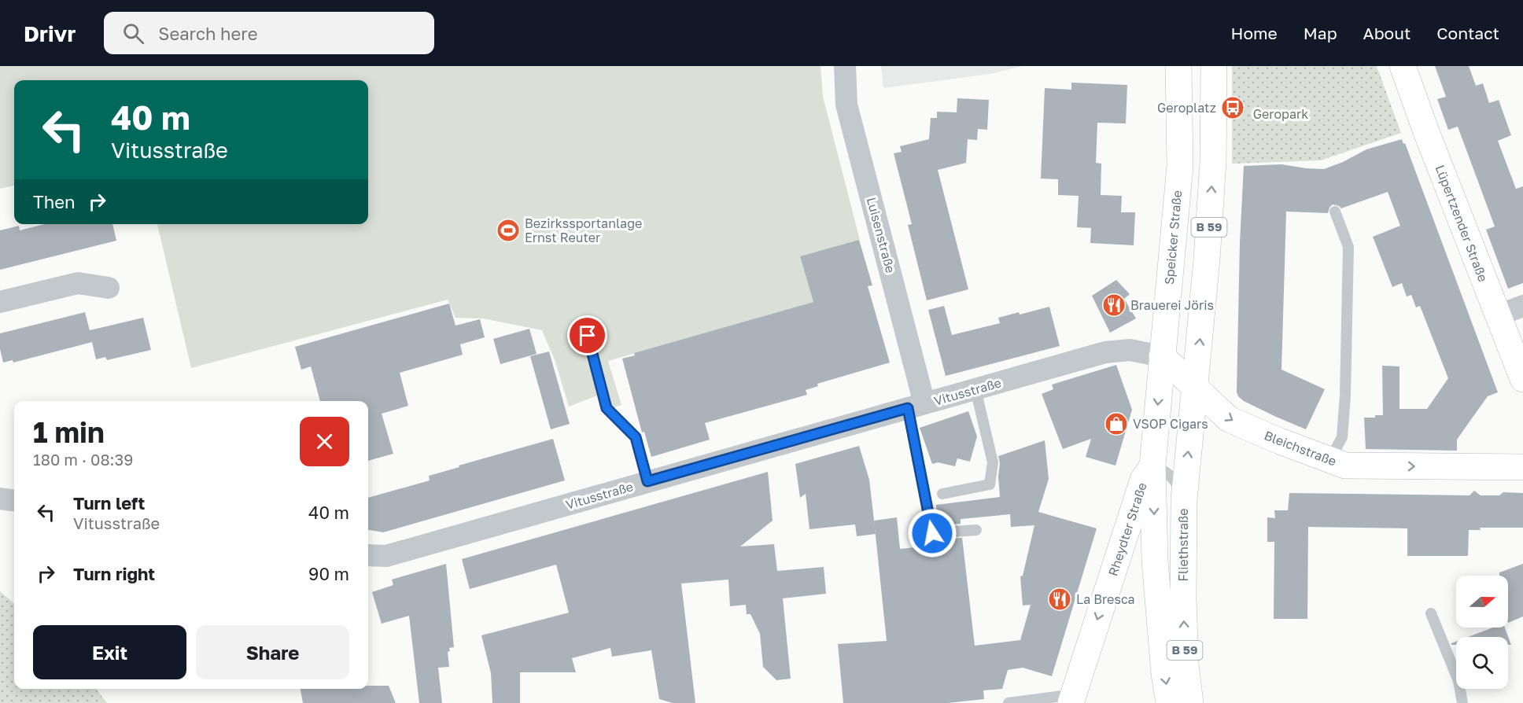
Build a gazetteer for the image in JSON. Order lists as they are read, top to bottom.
{
  "streets": {
    "main road": [
      "Lüpertzender Straße",
      "B 59",
      "Speicker Straße",
      "Bleichstraße",
      "Rheydter Straße",
      "Fliethstraße"
    ],
    "street": ["Luisenstraße", "Vitusstraße"]
  },
  "crossings": [
    ["B 59", "Bleichstraße"],
    ["B 59", "Fliethstraße"],
    ["Luisenstraße", "Vitusstraße"],
    ["Speicker Straße", "Vitusstraße"],
    ["Speicker Straße", "Bleichstraße"],
    ["Speicker Straße", "Rheydter Straße"],
    ["Speicker Straße", "Fliethstraße"],
    ["Vitusstraße", "Bleichstraße"],
    ["Bleichstraße", "Fliethstraße"],
    ["Rheydter Straße", "Fliethstraße"]
  ],
  "one_way": ["Bleichstraße", "Rheydter Straße"],
  "parks": ["Geropark"],
  "places": {
    "bus stop": ["Geroplatz"],
    "sports": ["Bezirkssportanlage Ernst Reuter"],
    "restaurant": ["Brauerei Jöris", "La Bresca"],
    "shop": ["VSOP Cigars"]
  },
  "north": "right",
  "page": {
    "header": "Drivr",
    "search": "Search here",
    "nav": [
      "Home",
      "Map",
      "About",
      "Contact"
    ],
    "turn": ["40 m", "Vitusstraße"],
    "then": "Then",
    "heading": ["1 min", "180 m · 08:39"],
    "list": [
      {
        "name": "Turn left",
        "note": "Vitusstraße",
        "value": "40 m"
      },
      {
        "name": "Turn right",
        "value": "90 m"
      }
    ],
    "buttons": ["Exit", "Share"]
  }
}
